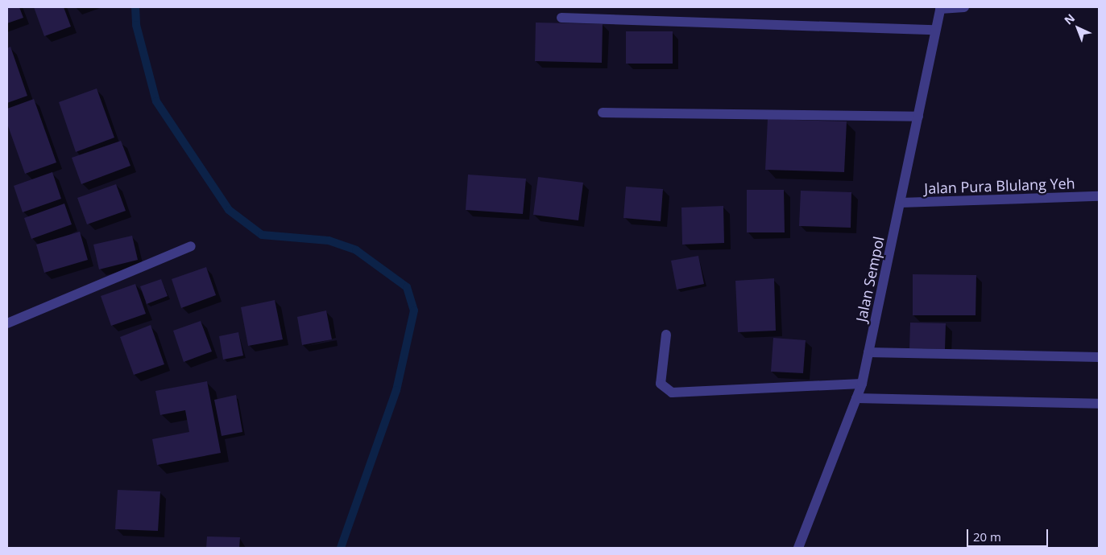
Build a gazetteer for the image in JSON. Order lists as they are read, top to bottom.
{
  "streets": {
    "street": ["Jalan Pura Blulang Yeh", "Jalan Sempol"]
  },
  "crossings": [
    ["Jalan Pura Blulang Yeh", "Jalan Sempol"]
  ],
  "scale_bar": "20 m",
  "north": "top left"
}
